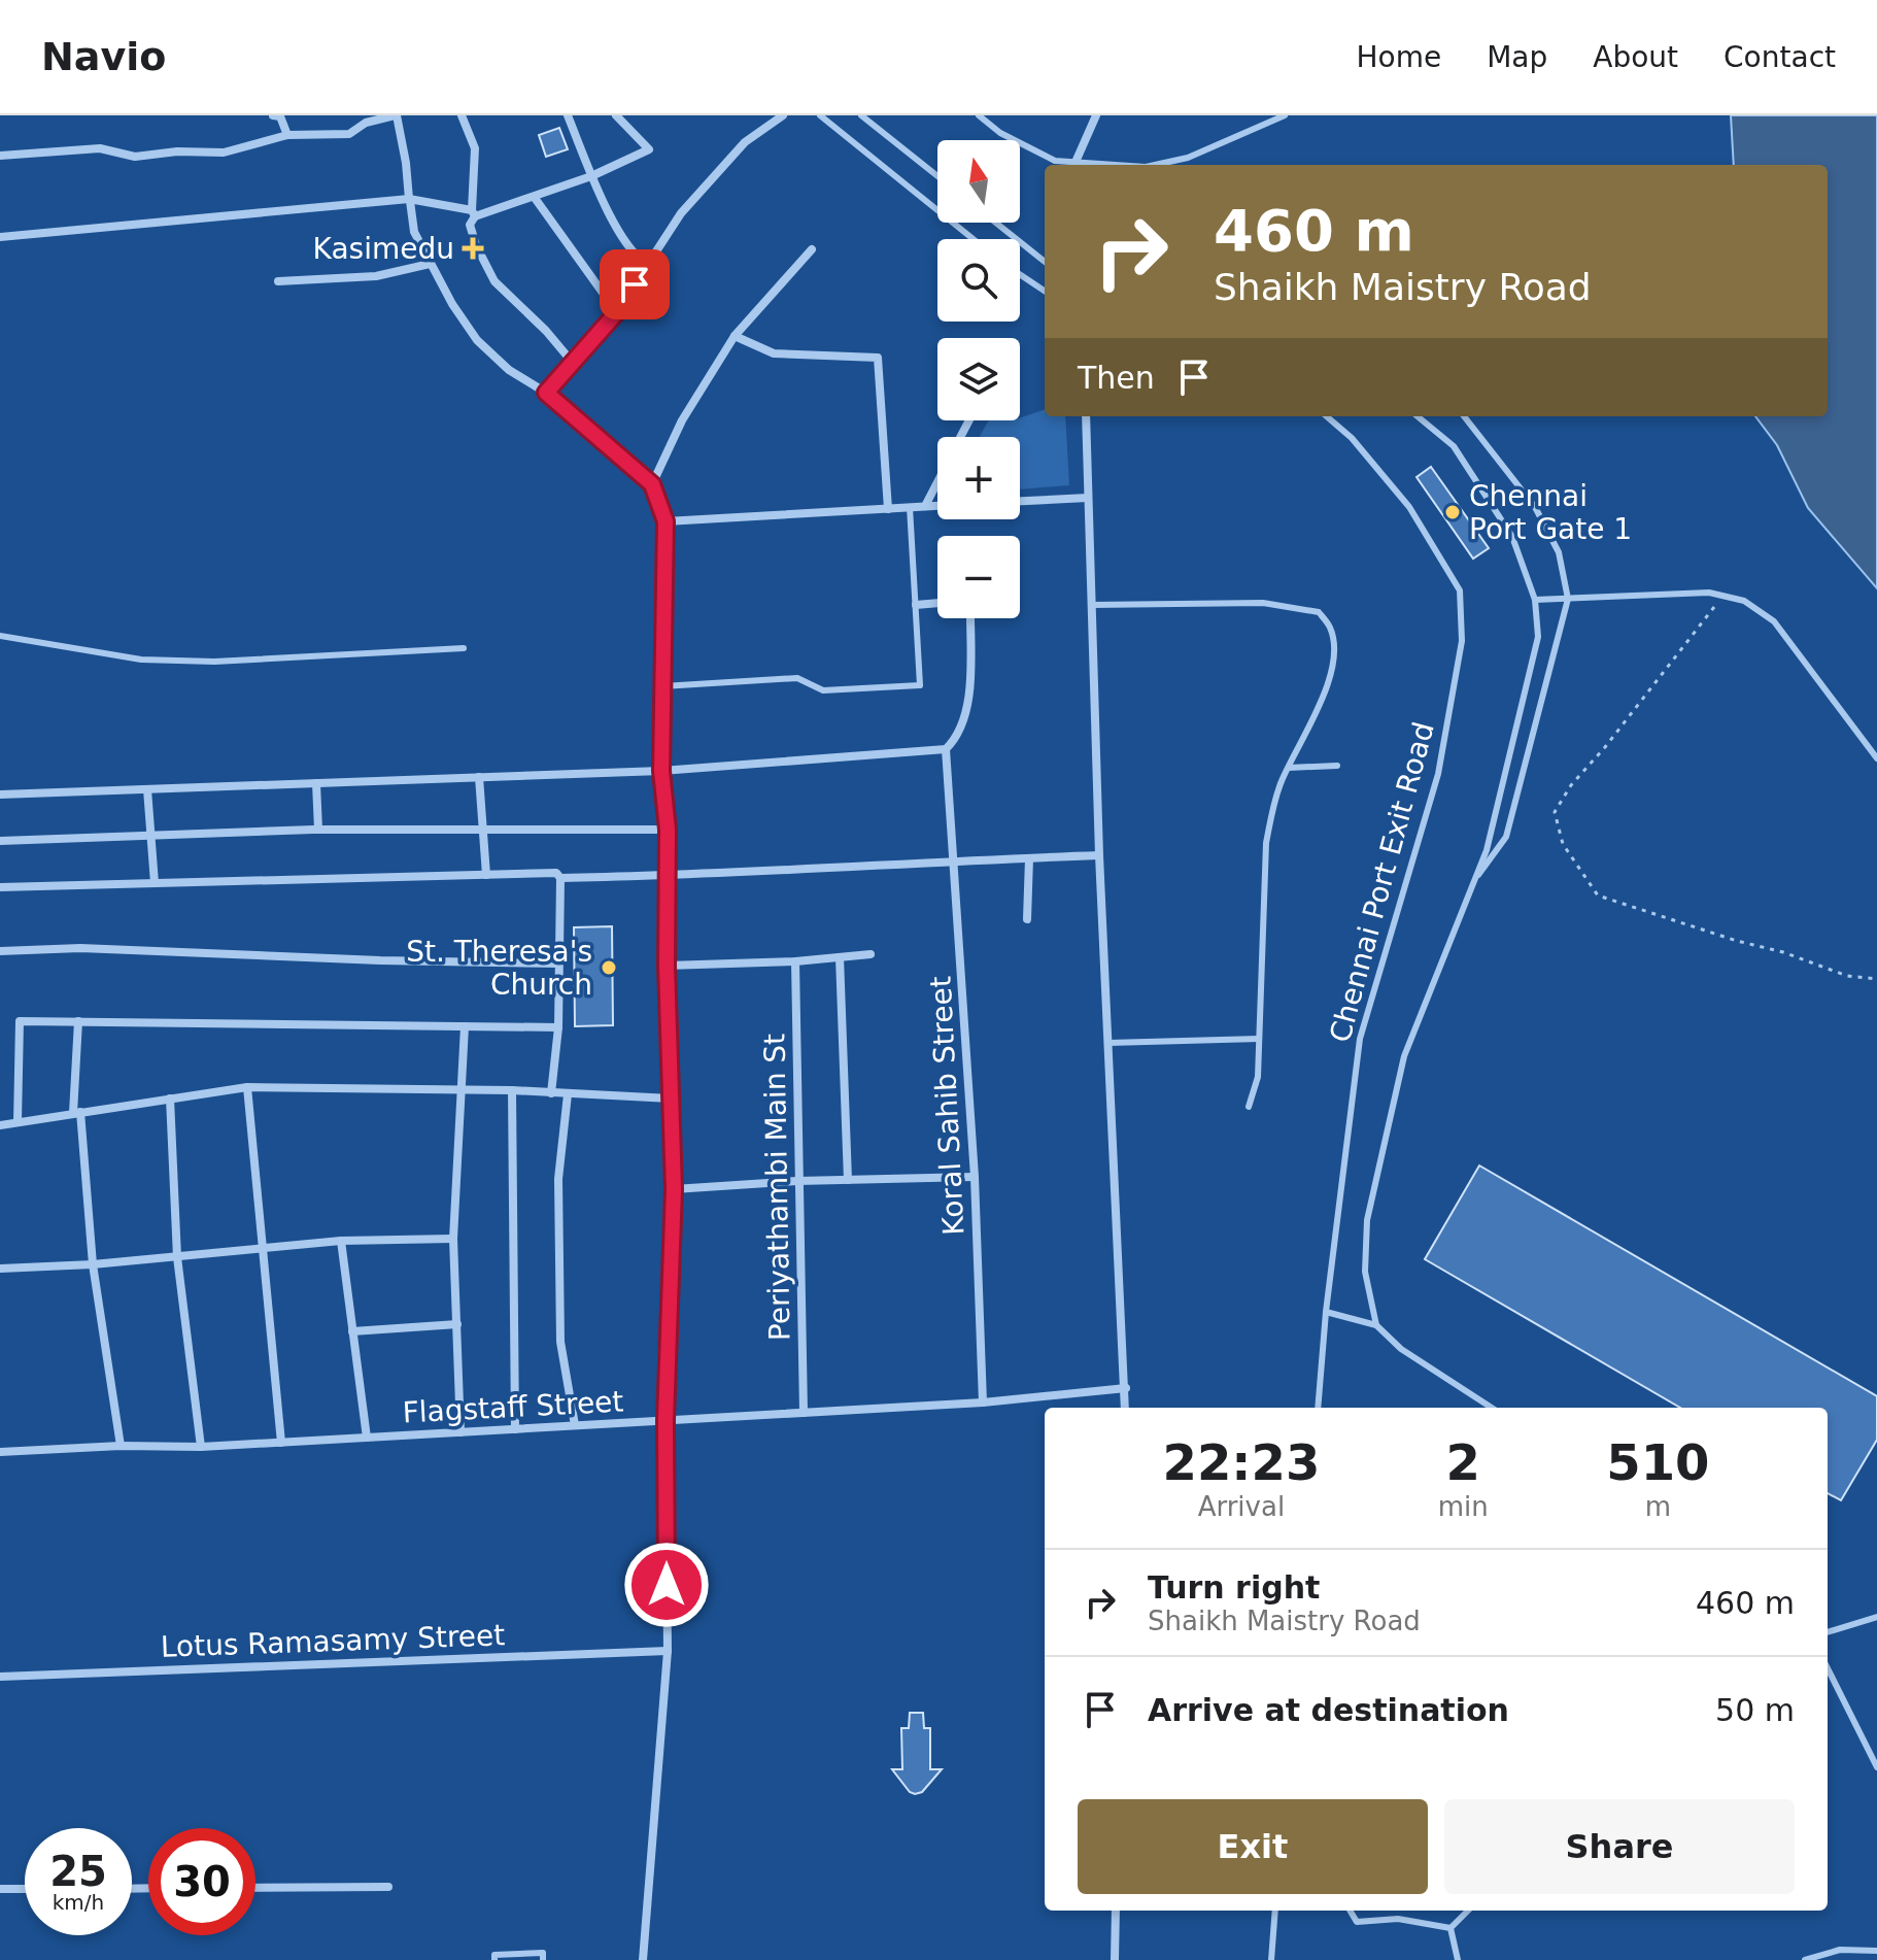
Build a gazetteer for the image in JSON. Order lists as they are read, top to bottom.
{
  "streets": {
    "street": [
      "Koral Sahib Street",
      "Periyathambi Main St",
      "Flagstaff Street",
      "Lotus Ramasamy Street"
    ],
    "lane": ["Chennai Port Exit Road"]
  },
  "crossings": [
    ["Koral Sahib Street", "Flagstaff Street"],
    ["Periyathambi Main St", "Flagstaff Street"]
  ],
  "places": {
    "health": ["Kasimedu"],
    "other": ["Chennai Port Gate 1", "St. Theresa's Church"]
  },
  "north": "top",
  "page": {
    "header": "Navio",
    "nav": [
      "Home",
      "Map",
      "About",
      "Contact"
    ],
    "map_buttons": ["+", "−"],
    "turn": ["460 m", "Shaikh Maistry Road"],
    "then": "Then",
    "eta": [
      "22:23",
      "Arrival",
      "2",
      "min",
      "510",
      "m"
    ],
    "list": [
      {
        "name": "Turn right",
        "note": "Shaikh Maistry Road",
        "value": "460 m"
      },
      {
        "name": "Arrive at destination",
        "value": "50 m"
      }
    ],
    "buttons": ["Exit", "Share"],
    "speed": "25 km/h",
    "limit": "30"
  }
}
